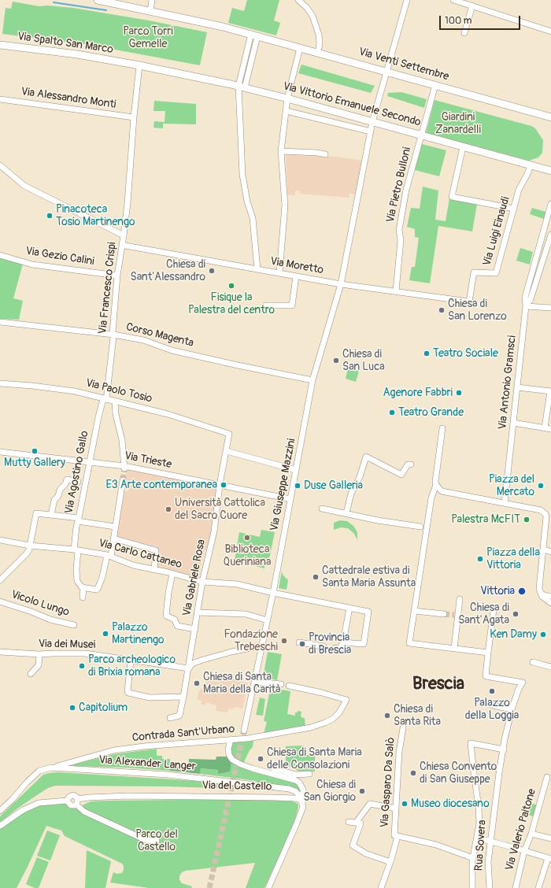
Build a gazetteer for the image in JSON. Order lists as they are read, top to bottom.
{
  "streets": {
    "main road": ["Via Spalto San Marco", "Via Venti Settembre", "Via Vittorio Emanuele Secondo"],
    "street": [
      "Via Alessandro Monti",
      "Via Pietro Bulloni",
      "Via Luigi Einaudi",
      "Via Gezio Calini",
      "Via Moretto",
      "Via Francesco Crispi",
      "Corso Magenta",
      "Via Antonio Gramsci",
      "Via Paolo Tosio",
      "Via Trieste",
      "Via Agostino Gallo",
      "Via Giuseppe Mazzini",
      "Via Carlo Cattaneo",
      "Via Gabriele Rosa",
      "Vicolo Lungo",
      "Via dei Musei",
      "Contrada Sant'Urbano",
      "Via Alexander Langer",
      "Via Gasparo Da Salò",
      "Via del Castello",
      "Via Valerio Paitone",
      "Rua Sovera"
    ]
  },
  "crossings": [
    ["Via Spalto San Marco", "Via Vittorio Emanuele Secondo"],
    ["Via Spalto San Marco", "Via Francesco Crispi"],
    ["Via Venti Settembre", "Via Pietro Bulloni"],
    ["Via Venti Settembre", "Via Giuseppe Mazzini"],
    ["Via Alessandro Monti", "Via Francesco Crispi"],
    ["Via Vittorio Emanuele Secondo", "Via Pietro Bulloni"],
    ["Via Vittorio Emanuele Secondo", "Via Luigi Einaudi"],
    ["Via Vittorio Emanuele Secondo", "Via Giuseppe Mazzini"],
    ["Via Pietro Bulloni", "Via Moretto"],
    ["Via Luigi Einaudi", "Via Moretto"],
    ["Via Gezio Calini", "Via Francesco Crispi"],
    ["Via Moretto", "Via Francesco Crispi"],
    ["Via Moretto", "Via Giuseppe Mazzini"],
    ["Via Francesco Crispi", "Corso Magenta"],
    ["Via Francesco Crispi", "Via Paolo Tosio"],
    ["Via Francesco Crispi", "Via Agostino Gallo"],
    ["Corso Magenta", "Via Giuseppe Mazzini"],
    ["Via Paolo Tosio", "Via Agostino Gallo"],
    ["Via Paolo Tosio", "Via Gabriele Rosa"],
    ["Via Trieste", "Via Agostino Gallo"],
    ["Via Trieste", "Via Giuseppe Mazzini"],
    ["Via Trieste", "Via Gabriele Rosa"],
    ["Via Agostino Gallo", "Via Carlo Cattaneo"],
    ["Via Giuseppe Mazzini", "Via Carlo Cattaneo"],
    ["Via Carlo Cattaneo", "Via Gabriele Rosa"],
    ["Via Gabriele Rosa", "Via dei Musei"],
    ["Contrada Sant'Urbano", "Via Alexander Langer"],
    ["Via Alexander Langer", "Via del Castello"]
  ],
  "districts": ["Brescia"],
  "parks": ["Parco Torri Gemelle", "Giardini Zanardelli", "Parco del Castello"],
  "places": [
    "Pinacoteca Tosio Martinengo",
    "Chiesa di Sant'Alessandro",
    "Fisique la Palestra del centro",
    "Chiesa di San Lorenzo",
    "Teatro Sociale",
    "Chiesa di San Luca",
    "Agenore Fabbri",
    "Teatro Grande",
    "Mutty Gallery",
    "E3 Arte contemporanea",
    "Duse Galleria",
    "Piazza del Mercato",
    "Università Cattolica del Sacro Cuore",
    "Palestra McFIT",
    "Biblioteca Queriniana",
    "Piazza della Vittoria",
    "Cattedrale estiva di Santa Maria Assunta",
    "Vittoria",
    "Chiesa di Sant'Agata",
    "Palazzo Martinengo",
    "Ken Damy",
    "Fondazione Trebeschi",
    "Provincia di Brescia",
    "Parco archeologico di Brixia romana",
    "Chiesa di Santa Maria della Carità",
    "Palazzo della Loggia",
    "Capitolium",
    "Chiesa di Santa Rita",
    "Chiesa di Santa Maria delle Consolazioni",
    "Chiesa Convento di San Giuseppe",
    "Chiesa di San Giorgio",
    "Museo diocesano"
  ],
  "scale_bar": "100 m"
}
